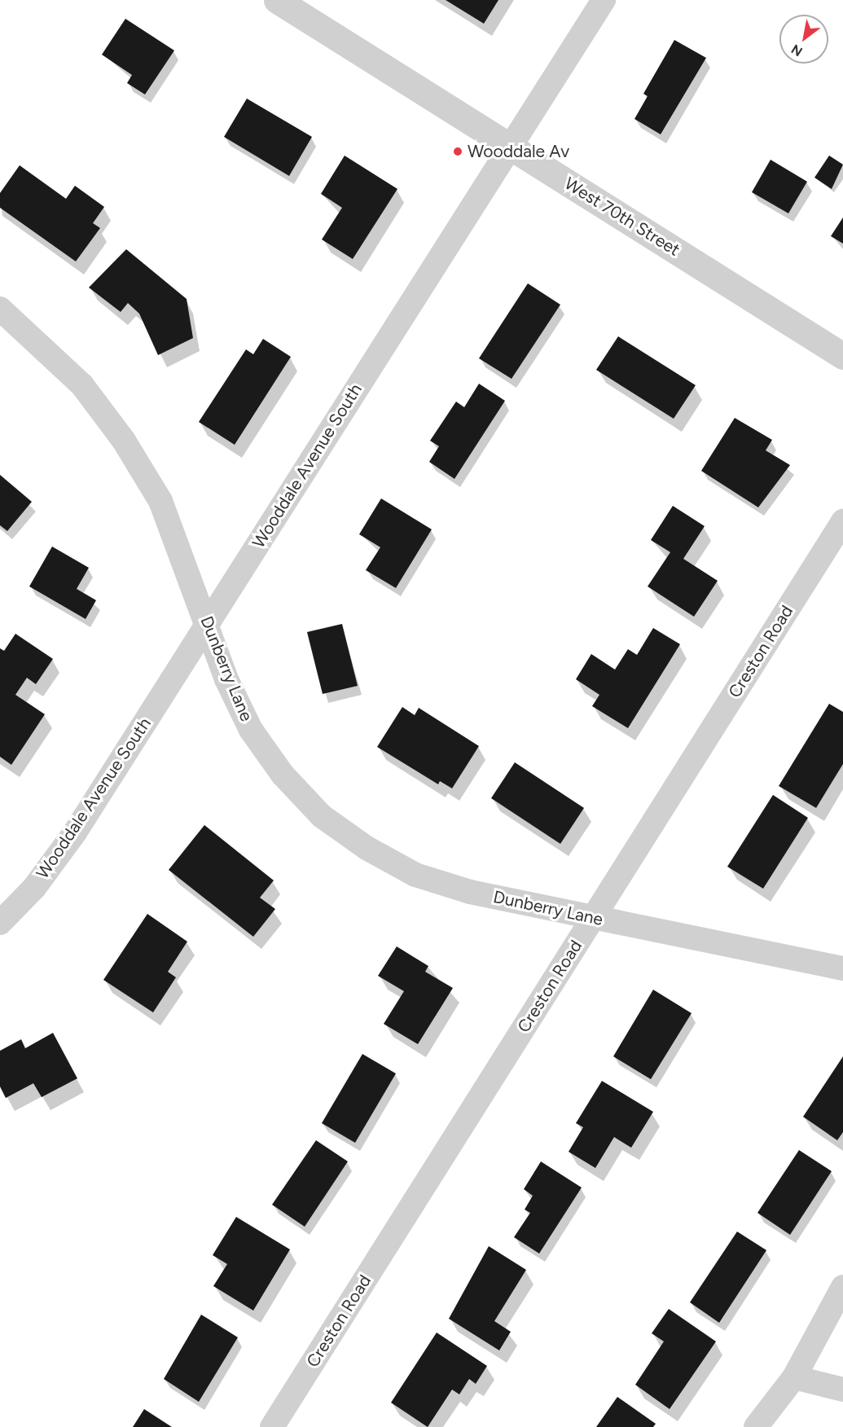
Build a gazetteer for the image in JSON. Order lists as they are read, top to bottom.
{
  "streets": {
    "street": [
      "West 70th Street",
      "Wooddale Avenue South",
      "Creston Road",
      "Dunberry Lane"
    ]
  },
  "crossings": [
    ["West 70th Street", "Wooddale Avenue South"],
    ["Wooddale Avenue South", "Dunberry Lane"],
    ["Creston Road", "Dunberry Lane"]
  ],
  "places": ["Wooddale Av"],
  "north": "bottom left"
}
